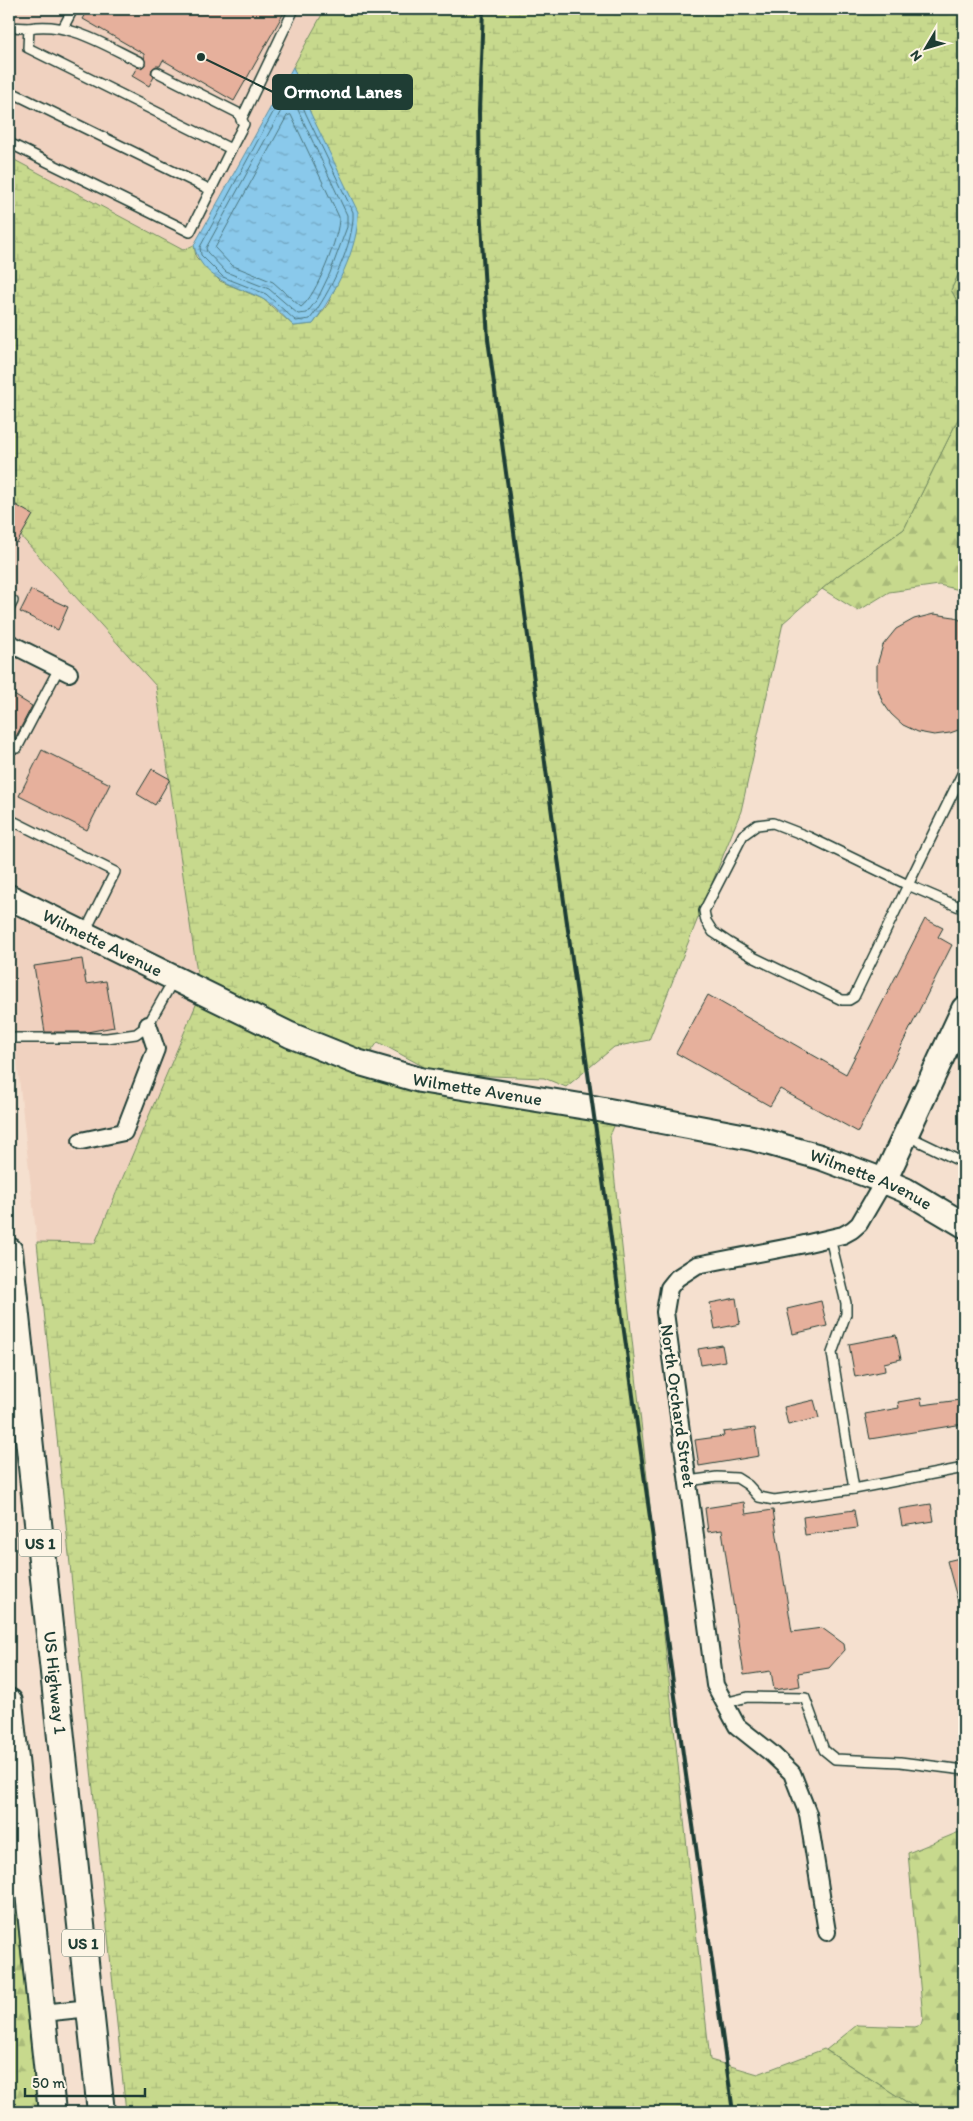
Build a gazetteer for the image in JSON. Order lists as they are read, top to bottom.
{
  "streets": {
    "main road": ["US 1", "US Highway 1"],
    "street": ["Wilmette Avenue", "North Orchard Street"]
  },
  "crossings": [
    ["Wilmette Avenue", "North Orchard Street"]
  ],
  "places": ["Ormond Lanes"],
  "scale_bar": "50 m",
  "north": "bottom left"
}
